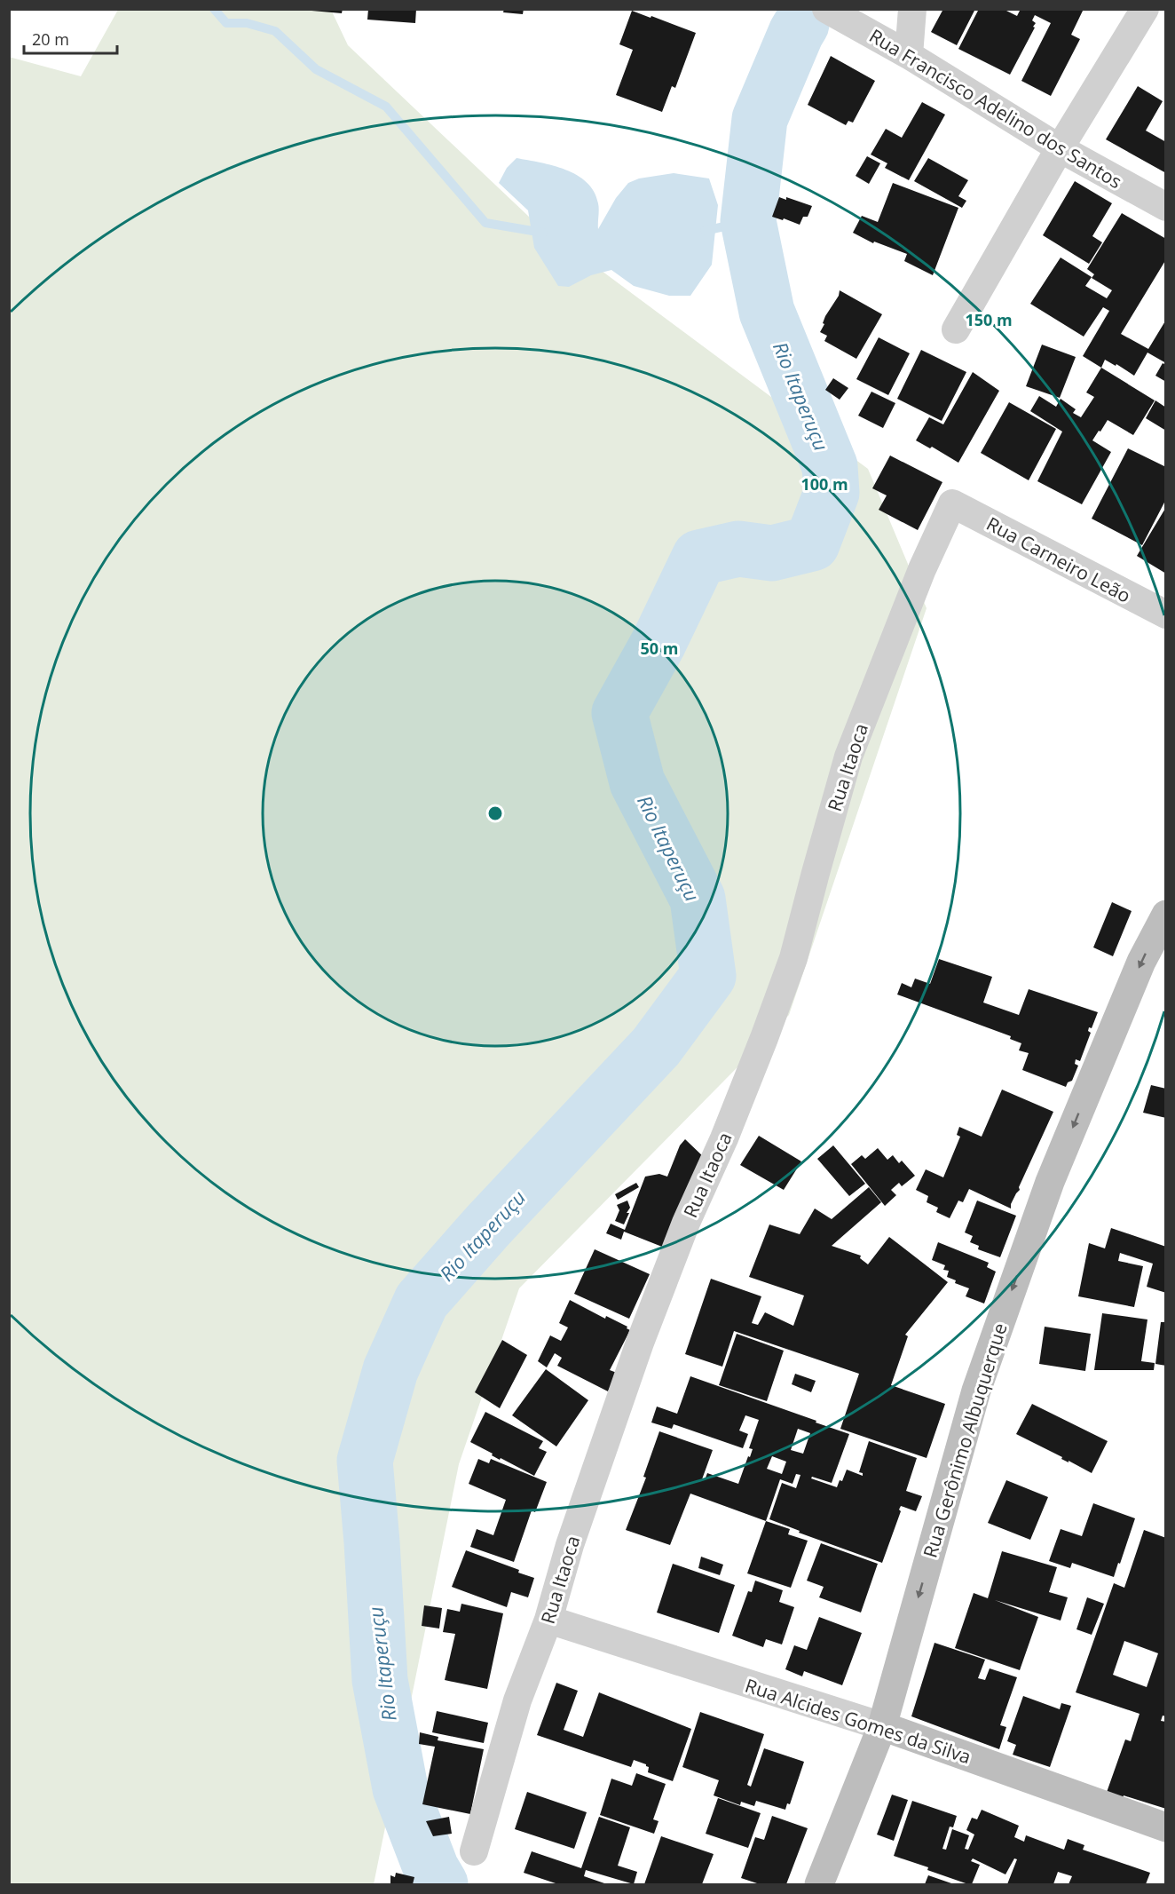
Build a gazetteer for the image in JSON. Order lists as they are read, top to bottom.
{
  "streets": {
    "street": [
      "Rua Francisco Adelino dos Santos",
      "Rua Carneiro Leão",
      "Rua Itaoca",
      "Rua Gerônimo Albuquerque",
      "Rua Alcides Gomes da Silva"
    ]
  },
  "crossings": [
    ["Rua Carneiro Leão", "Rua Itaoca"],
    ["Rua Itaoca", "Rua Alcides Gomes da Silva"],
    ["Rua Gerônimo Albuquerque", "Rua Alcides Gomes da Silva"]
  ],
  "one_way": ["Rua Gerônimo Albuquerque"],
  "water": ["Rio Itaperuçu"],
  "scale_bar": "20 m",
  "rings": ["150 m", "100 m", "50 m"]
}
